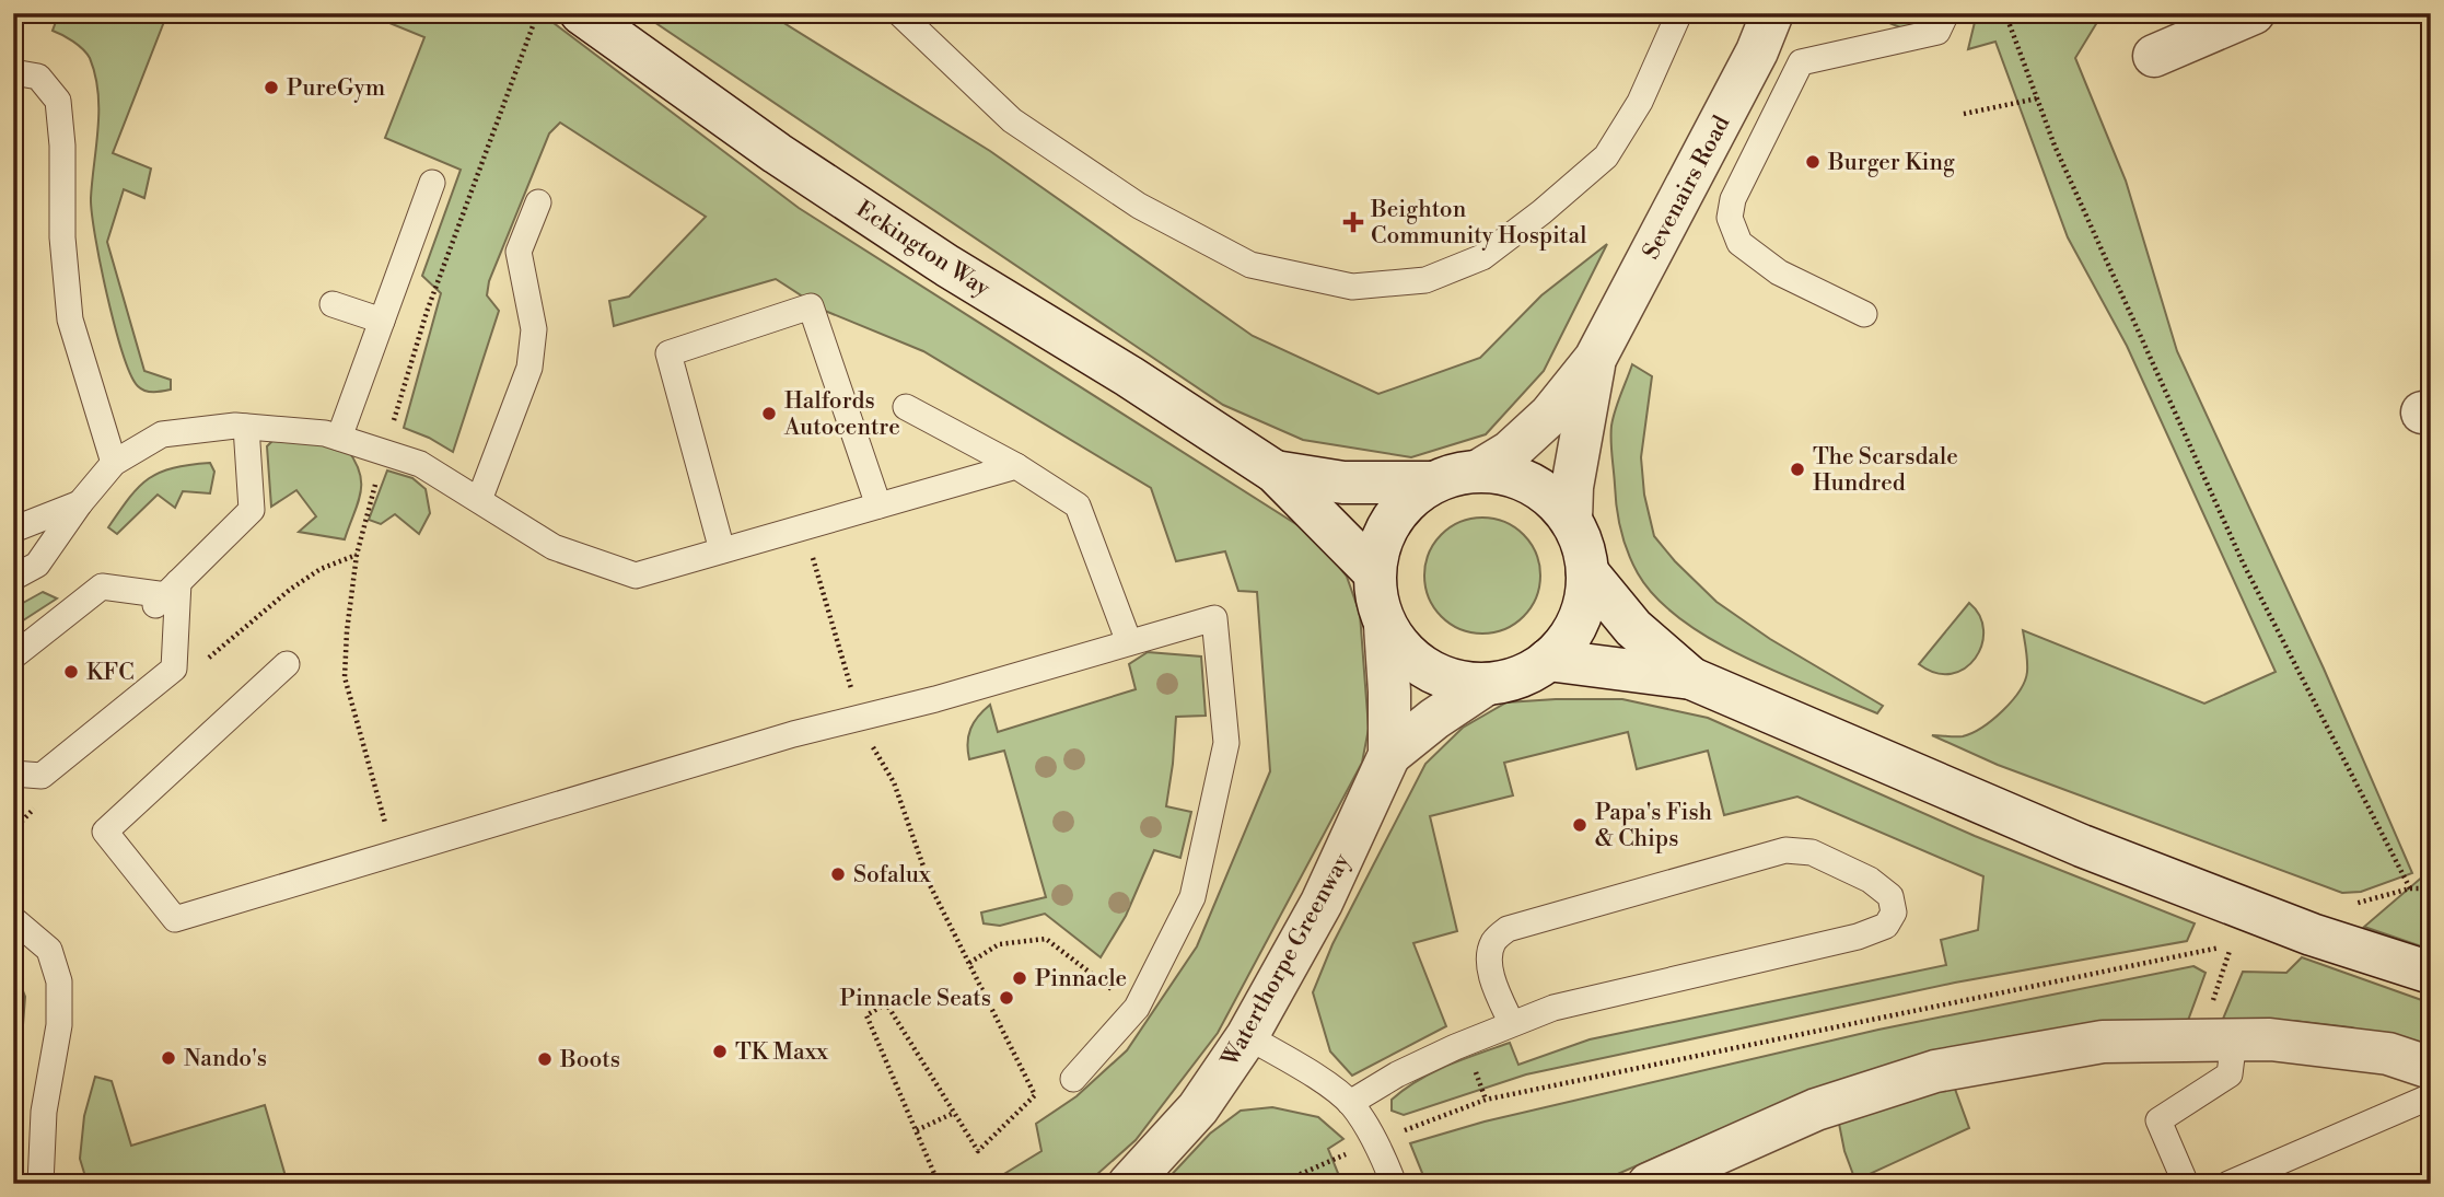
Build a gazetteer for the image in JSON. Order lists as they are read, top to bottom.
{
  "streets": {
    "main road": ["Sevenairs Road", "Eckington Way", "Waterthorpe Greenway"]
  },
  "crossings": [
    ["Sevenairs Road", "Eckington Way"],
    ["Sevenairs Road", "Waterthorpe Greenway"],
    ["Eckington Way", "Waterthorpe Greenway"]
  ],
  "places": {
    "other": [
      "PureGym",
      "Burger King",
      "Halfords Autocentre",
      "The Scarsdale Hundred",
      "KFC",
      "Papa's Fish & Chips",
      "Sofalux",
      "Pinnacle",
      "Pinnacle Seats",
      "TK Maxx",
      "Nando's",
      "Boots"
    ],
    "health": ["Beighton Community Hospital"]
  }
}
